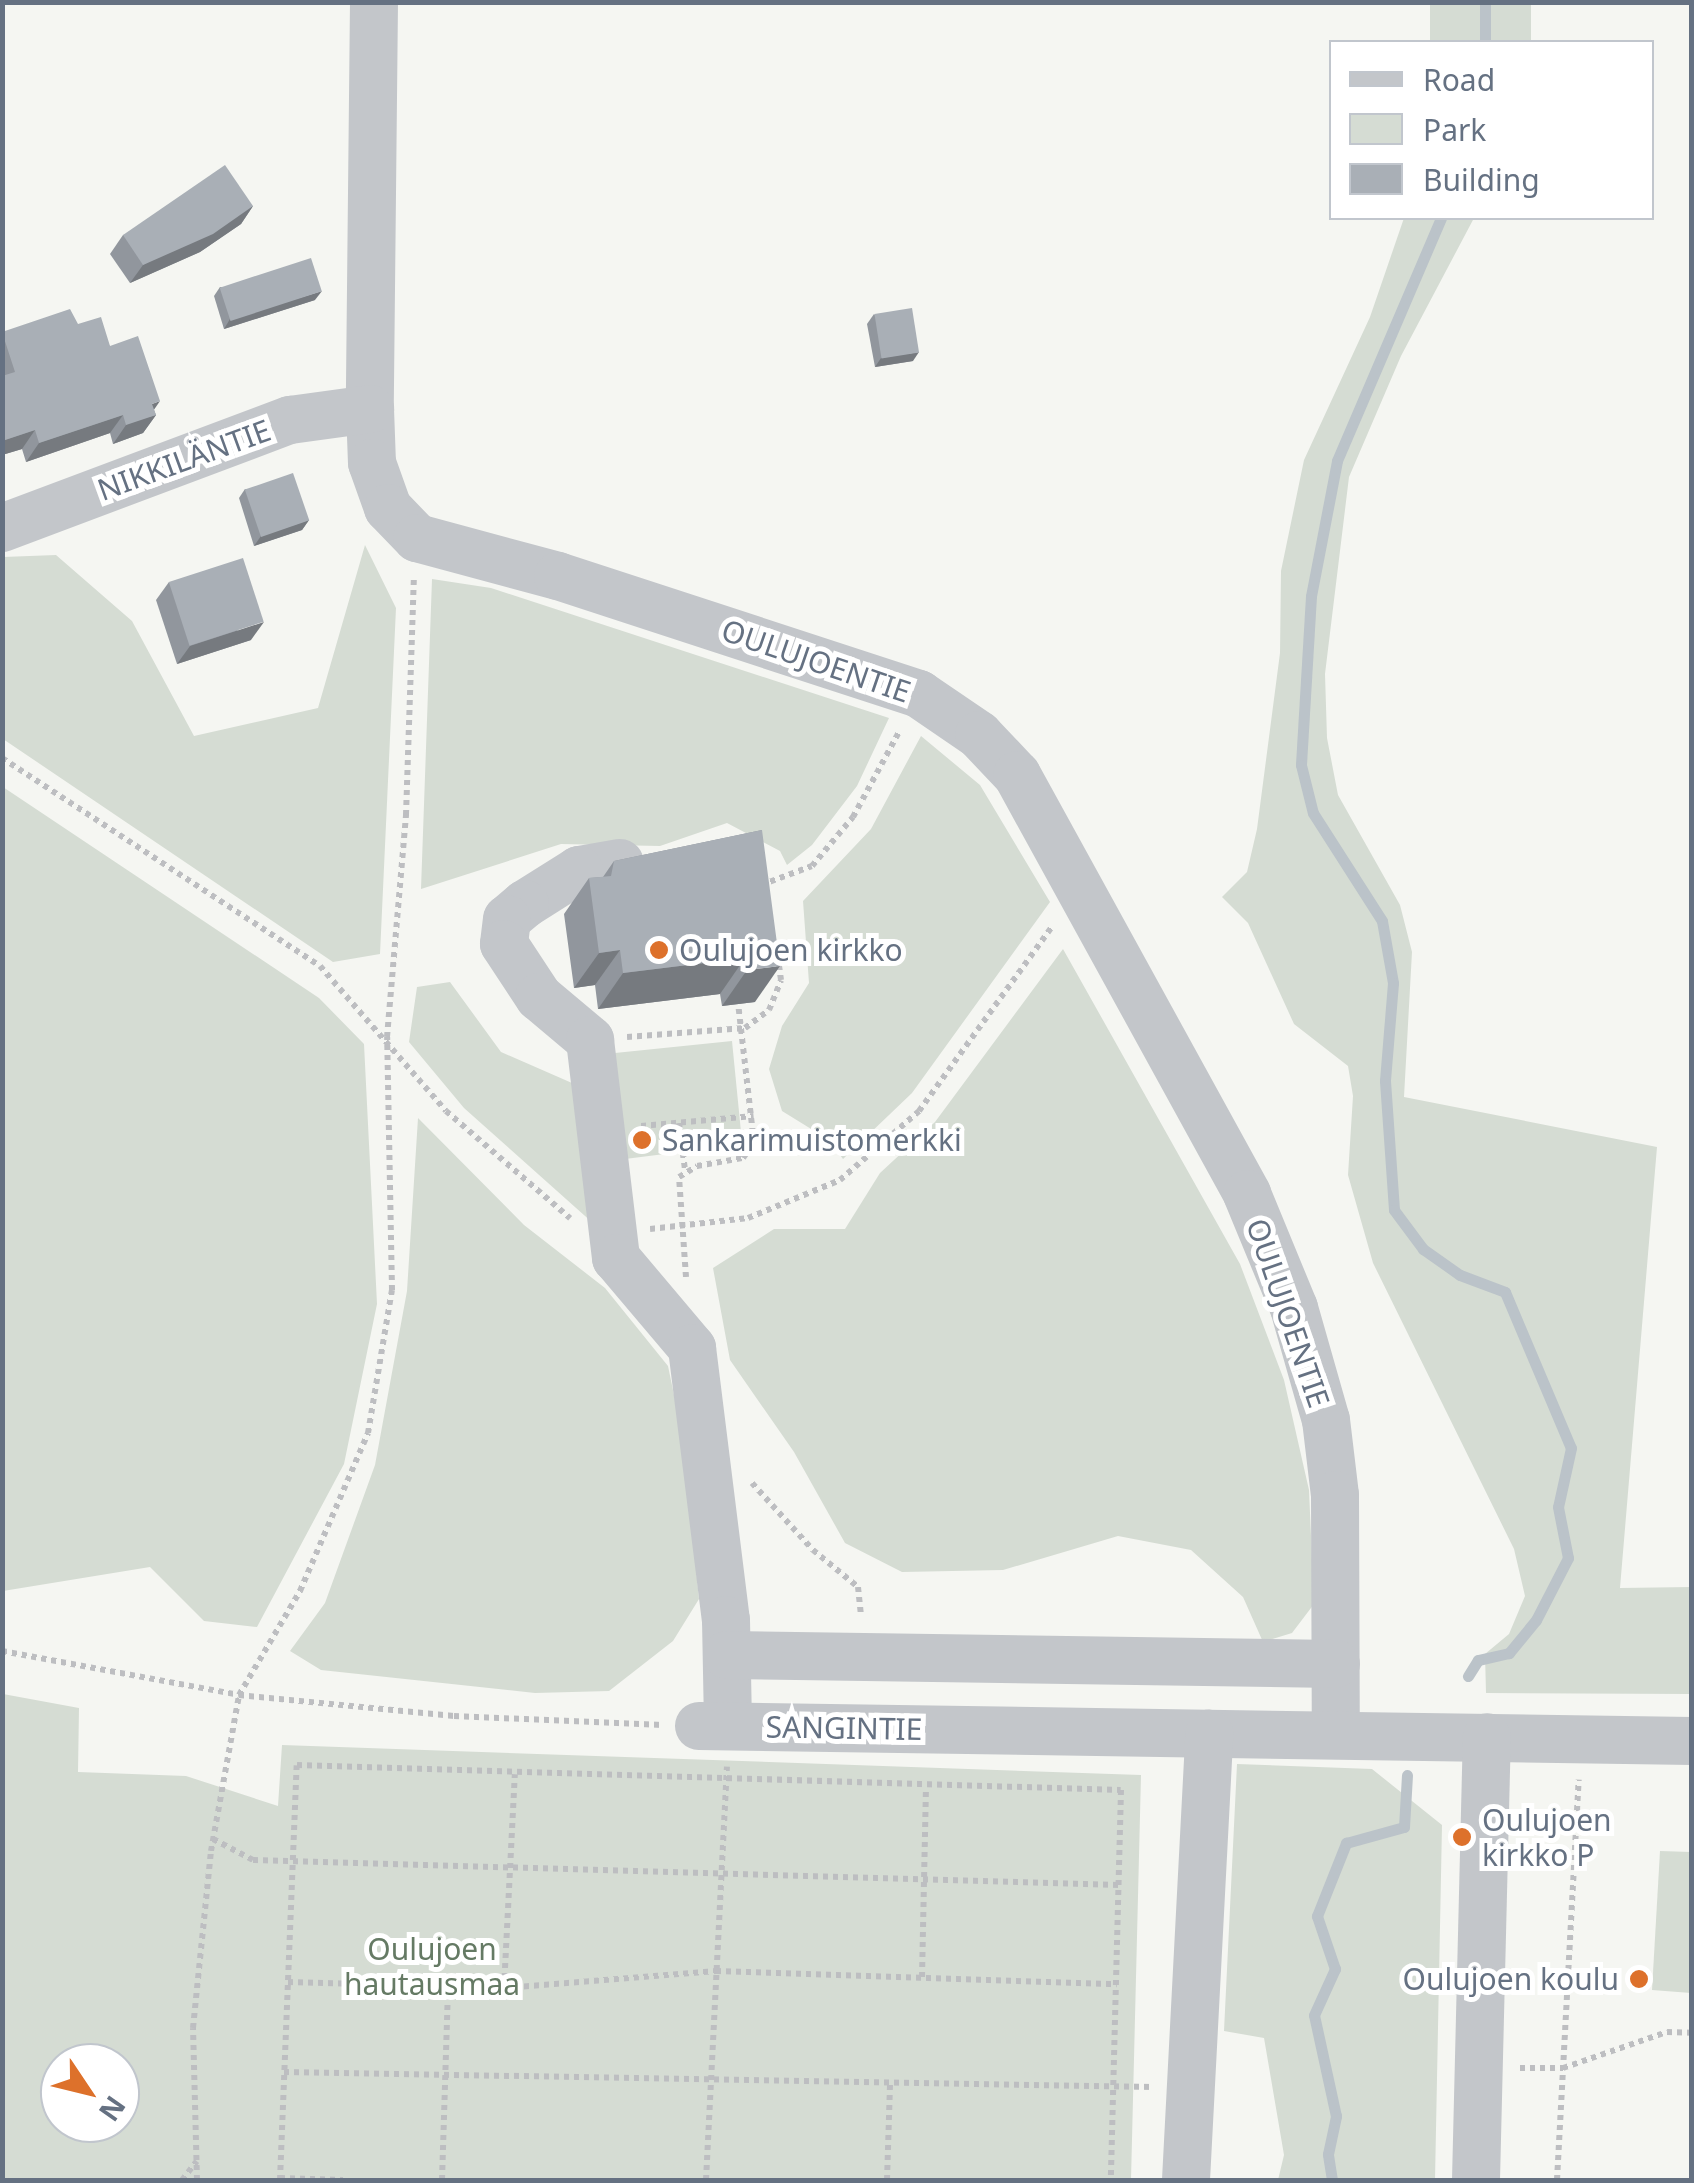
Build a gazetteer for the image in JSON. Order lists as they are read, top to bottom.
{
  "streets": {
    "street": ["NIKKILÄNTIE", "OULUJOENTIE", "SANGINTIE"]
  },
  "crossings": [
    ["OULUJOENTIE", "SANGINTIE"]
  ],
  "parks": ["Oulujoen hautausmaa"],
  "places": [
    "Oulujoen kirkko",
    "Sankarimuistomerkki",
    "Oulujoen kirkko P",
    "Oulujoen koulu"
  ],
  "legend": ["Road", "Park", "Building"],
  "north": "bottom right"
}
